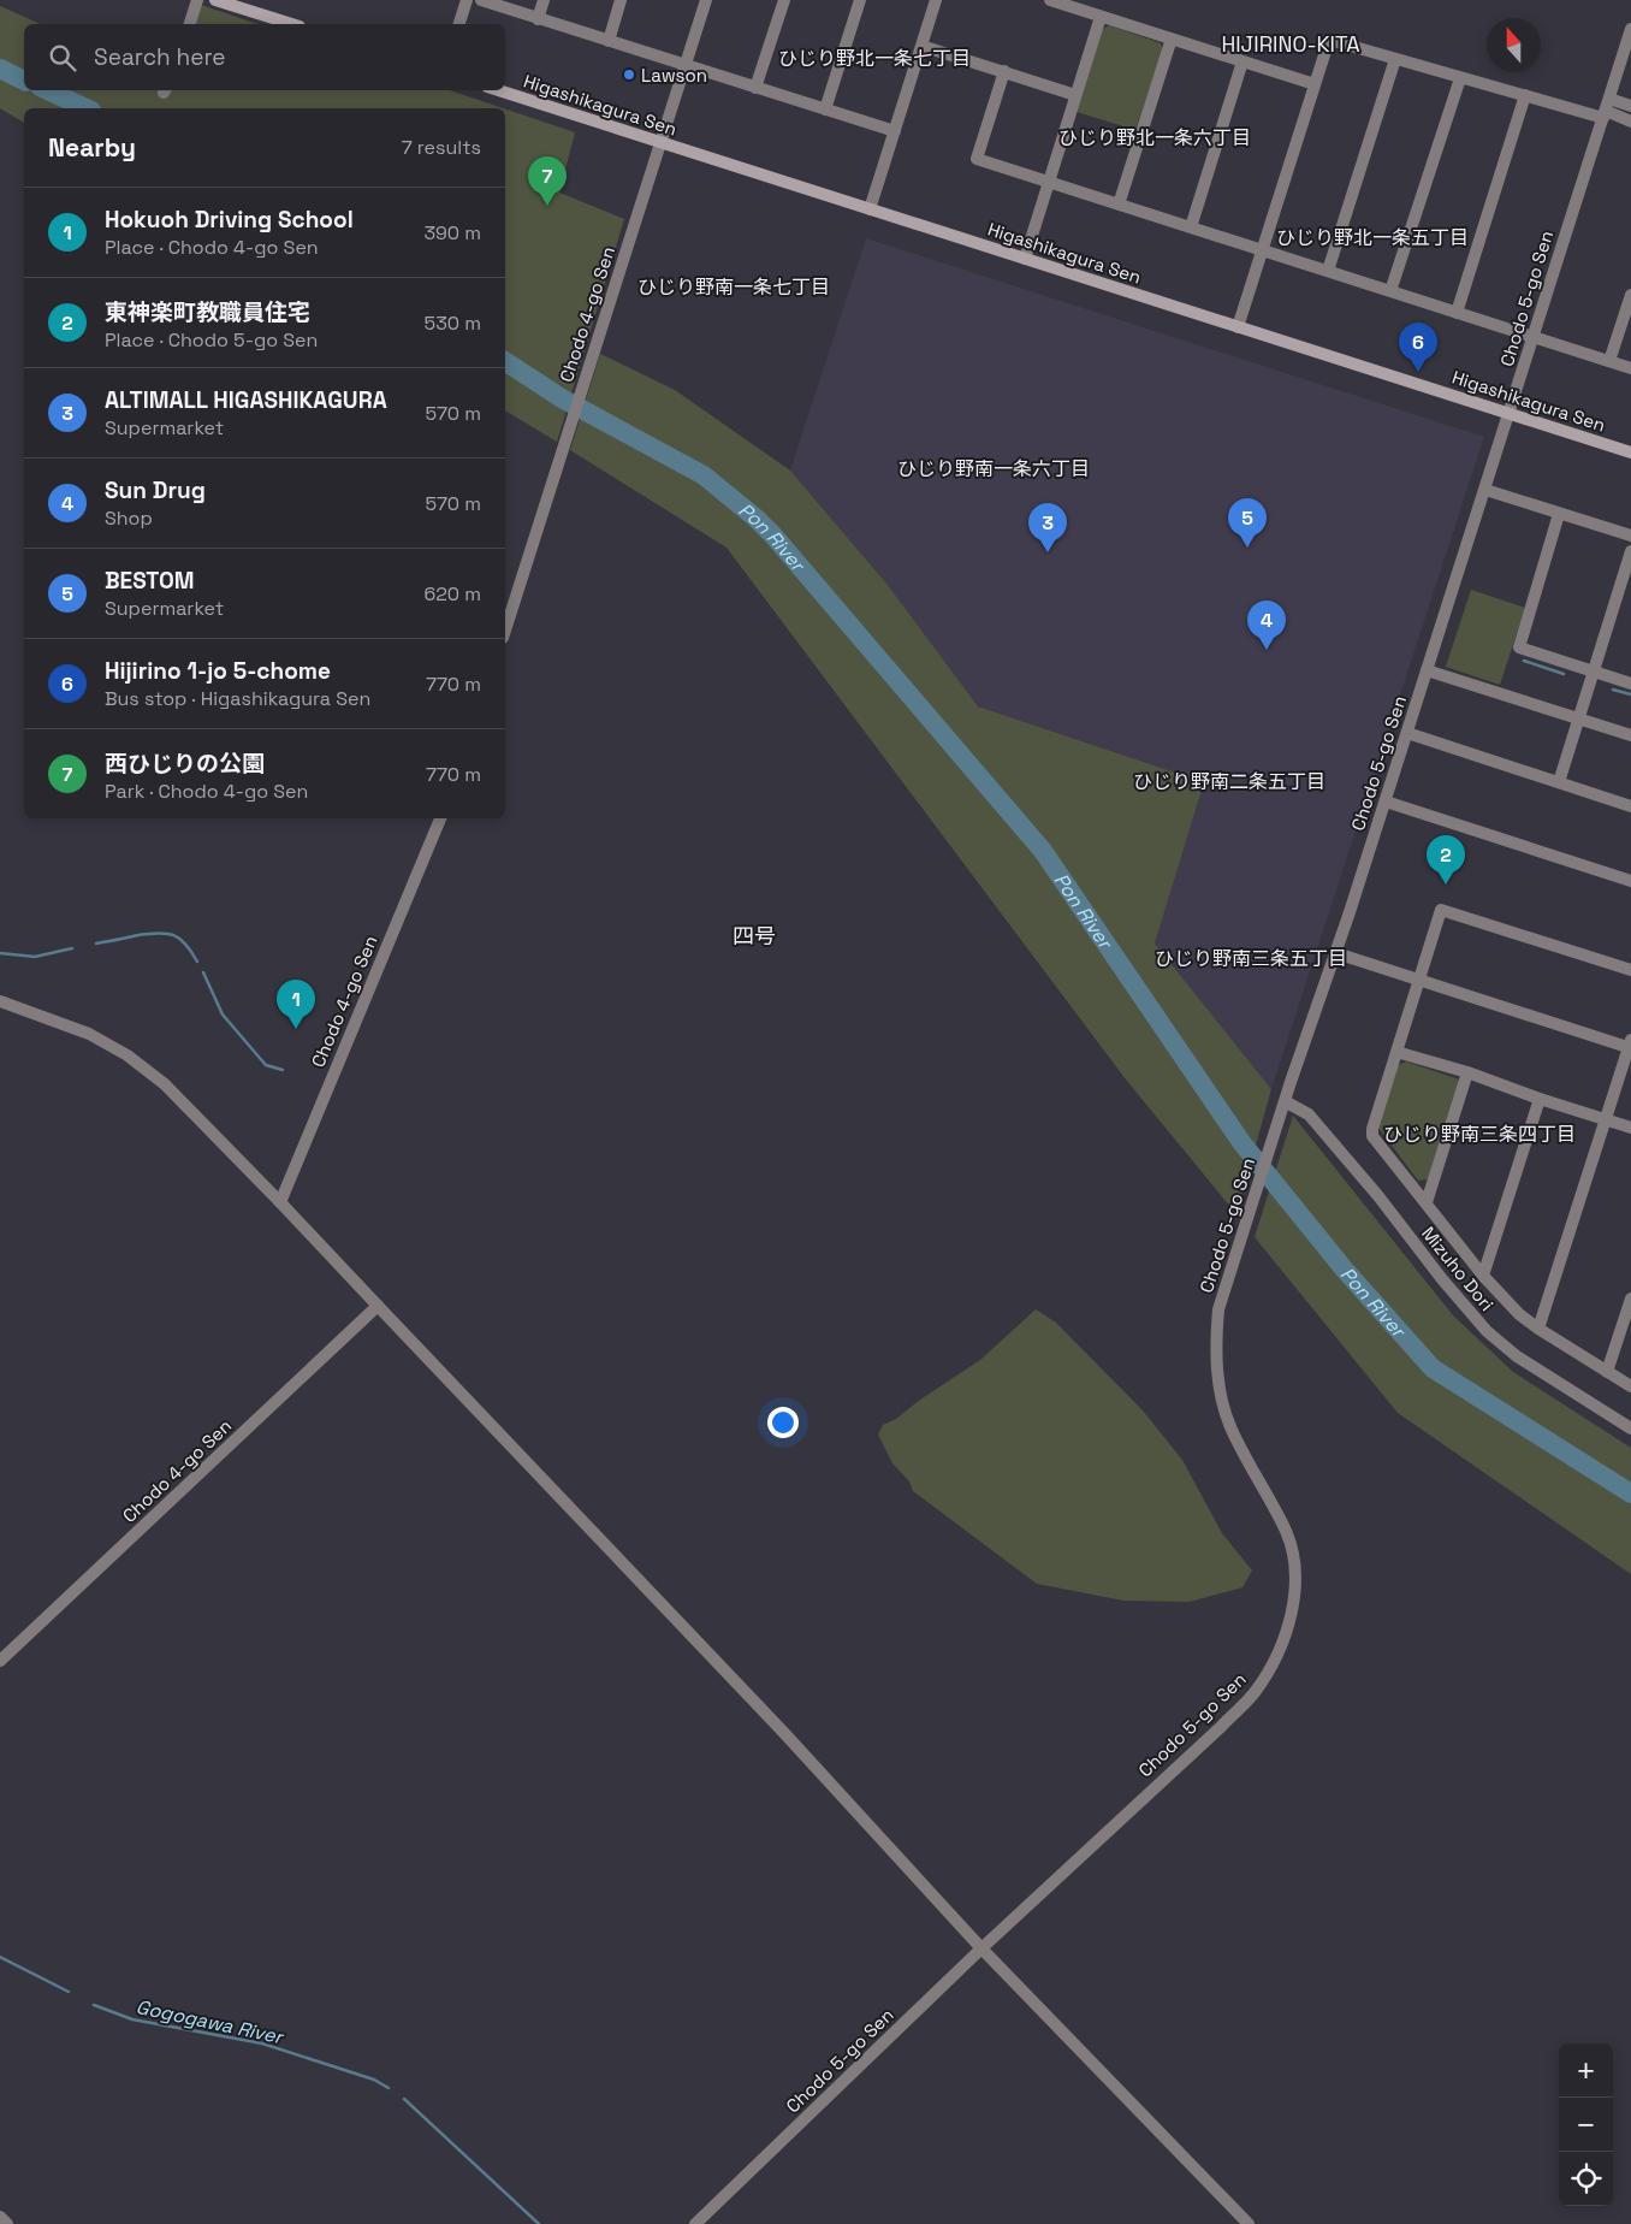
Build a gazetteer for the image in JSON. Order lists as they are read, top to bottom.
{
  "streets": {
    "main road": ["Higashikagura Sen"],
    "street": ["Chodo 5-go Sen", "Chodo 4-go Sen", "Mizuho Dori"]
  },
  "crossings": [
    ["Higashikagura Sen", "Chodo 5-go Sen"],
    ["Higashikagura Sen", "Chodo 4-go Sen"],
    ["Chodo 5-go Sen", "Mizuho Dori"]
  ],
  "districts": [
    "HIJIRINO-KITA",
    "ひじり野北一条七丁目",
    "ひじり野北一条六丁目",
    "ひじり野北一条五丁目",
    "ひじり野南一条七丁目",
    "ひじり野南一条六丁目",
    "ひじり野南二条五丁目",
    "四号",
    "ひじり野南三条五丁目",
    "ひじり野南三条四丁目"
  ],
  "water": ["Pon River", "Gogogawa River"],
  "places": ["Lawson"],
  "north": "top",
  "page": {
    "search": "Search here",
    "heading": ["Nearby", "7 results"],
    "pins": [
      "7",
      "6",
      "5",
      "3",
      "4",
      "2",
      "1"
    ],
    "list": [
      {
        "mark": "1",
        "name": "Hokuoh Driving School",
        "note": "Place · Chodo 4-go Sen",
        "value": "390 m"
      },
      {
        "mark": "2",
        "name": "東神楽町教職員住宅",
        "note": "Place · Chodo 5-go Sen",
        "value": "530 m"
      },
      {
        "mark": "3",
        "name": "ALTIMALL HIGASHIKAGURA",
        "note": "Supermarket",
        "value": "570 m"
      },
      {
        "mark": "4",
        "name": "Sun Drug",
        "note": "Shop",
        "value": "570 m"
      },
      {
        "mark": "5",
        "name": "BESTOM",
        "note": "Supermarket",
        "value": "620 m"
      },
      {
        "mark": "6",
        "name": "Hijirino 1-jo 5-chome",
        "note": "Bus stop · Higashikagura Sen",
        "value": "770 m"
      },
      {
        "mark": "7",
        "name": "西ひじりの公園",
        "note": "Park · Chodo 4-go Sen",
        "value": "770 m"
      }
    ],
    "map_buttons": ["+", "−"]
  }
}
